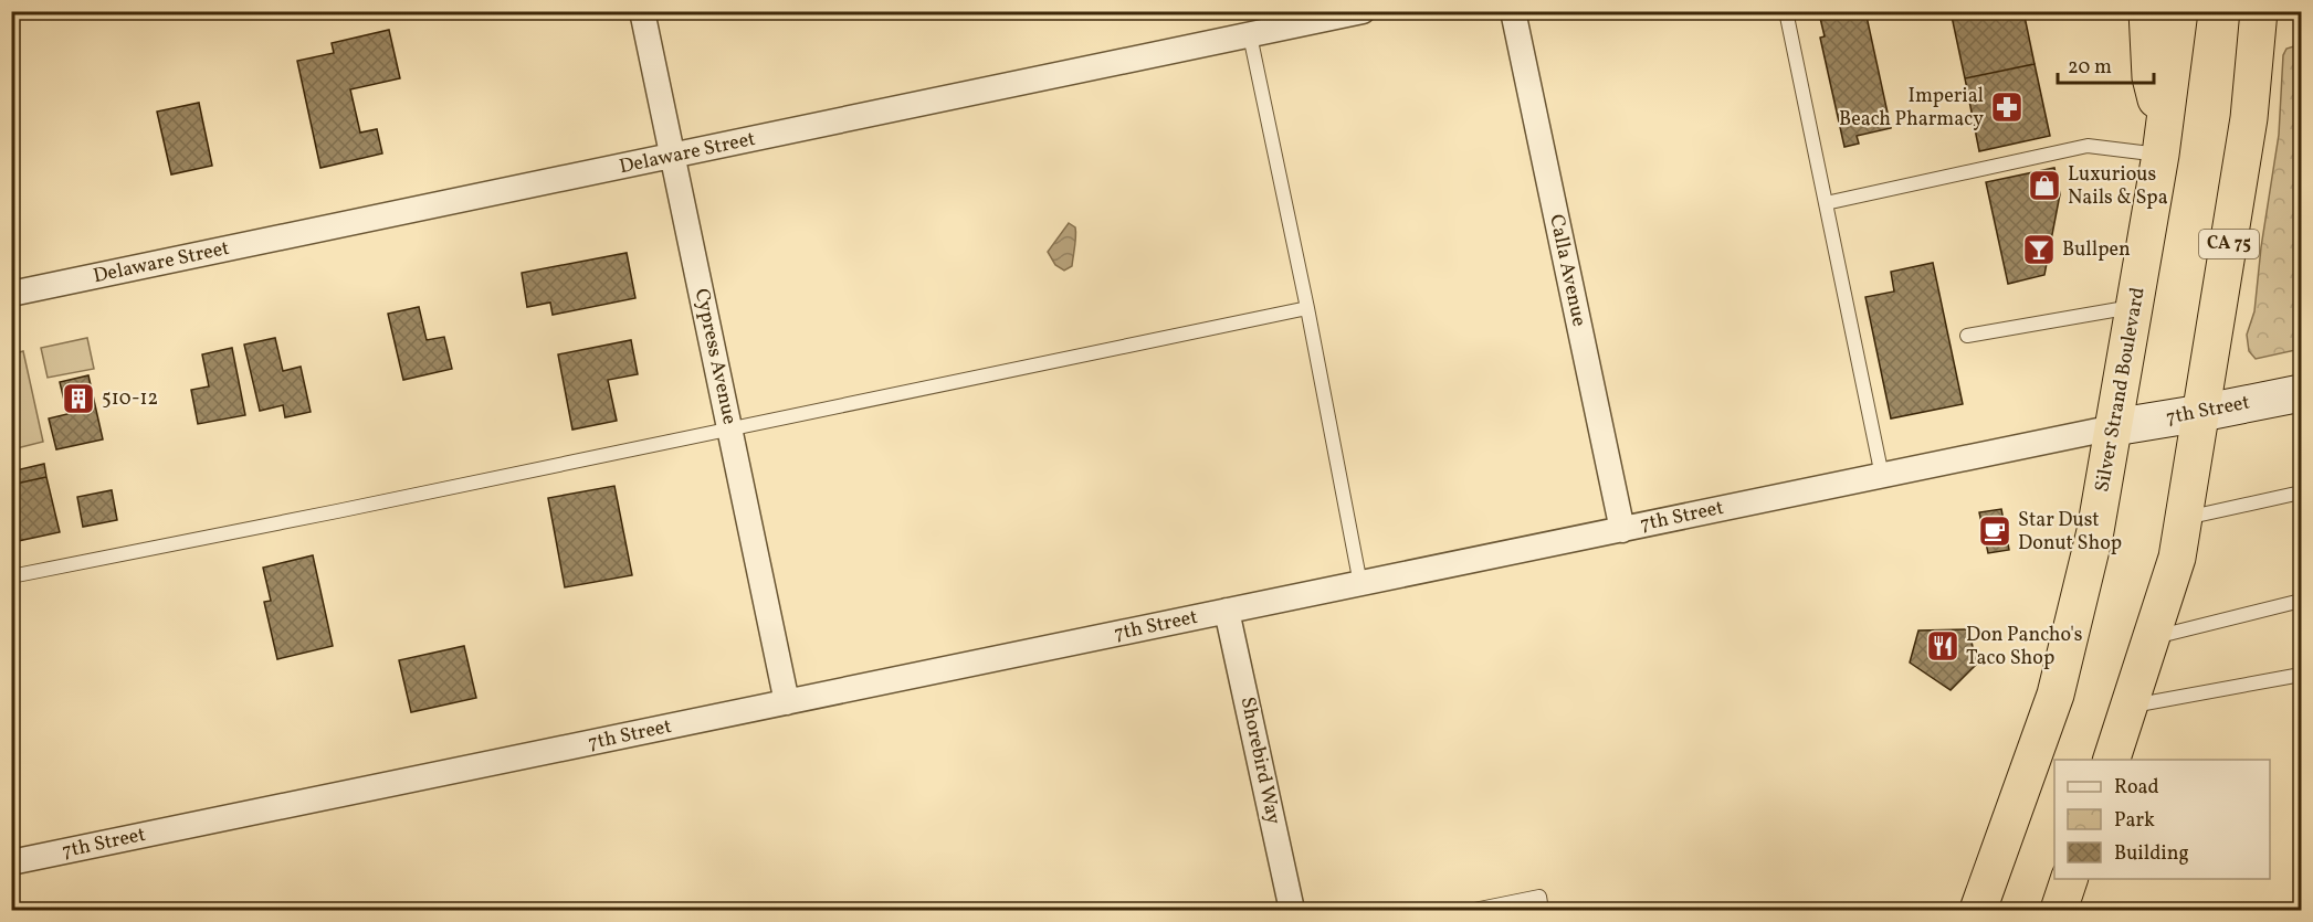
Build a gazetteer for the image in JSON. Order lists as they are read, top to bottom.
{
  "streets": {
    "highway": ["CA 75", "Silver Strand Boulevard"],
    "main road": ["7th Street"],
    "street": [
      "Delaware Street",
      "Calla Avenue",
      "Cypress Avenue",
      "Shorebird Way"
    ]
  },
  "crossings": [
    ["Delaware Street", "Cypress Avenue"],
    ["CA 75", "7th Street"],
    ["Calla Avenue", "7th Street"],
    ["Cypress Avenue", "7th Street"],
    ["Silver Strand Boulevard", "7th Street"],
    ["7th Street", "Shorebird Way"]
  ],
  "places": {
    "pharmacy": ["Imperial Beach Pharmacy"],
    "shop": ["Luxurious Nails & Spa"],
    "bar": ["Bullpen"],
    "building": ["510-12"],
    "cafe": ["Star Dust Donut Shop"],
    "restaurant": ["Don Pancho's Taco Shop"]
  },
  "legend": ["Road", "Park", "Building"],
  "scale_bar": "20 m"
}
